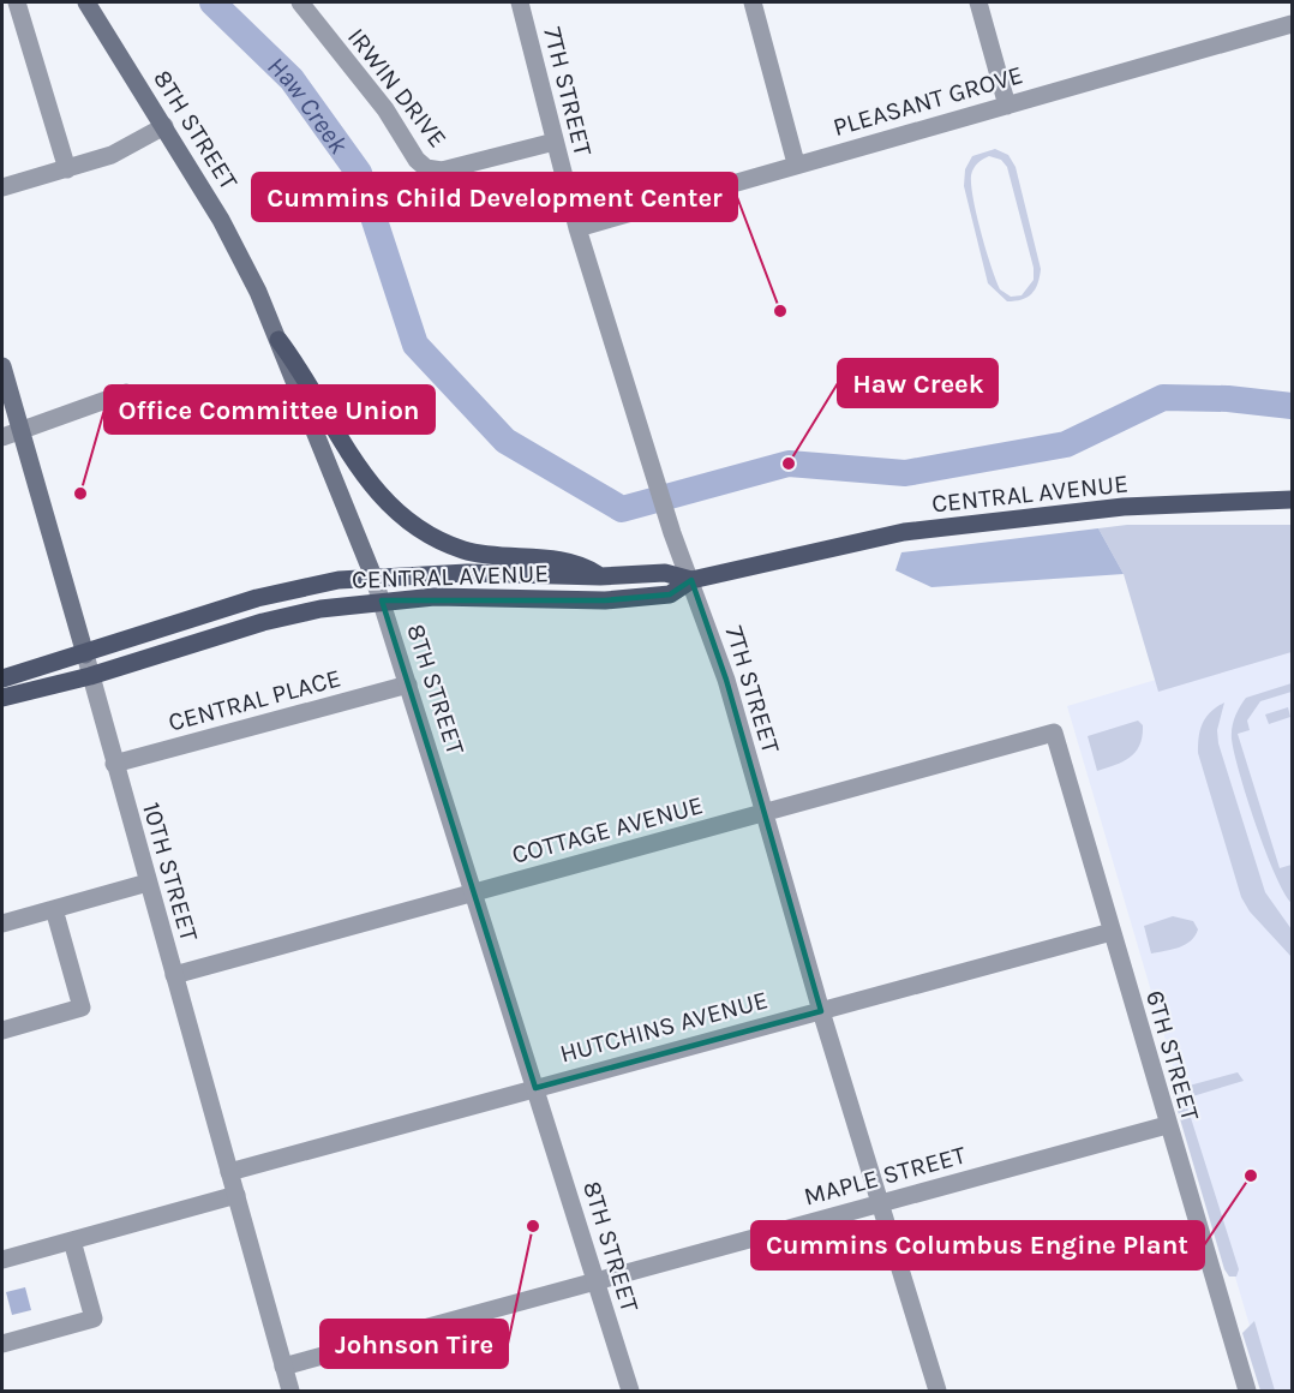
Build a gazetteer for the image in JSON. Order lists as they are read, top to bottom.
{
  "streets": {
    "main road": ["8TH STREET", "CENTRAL AVENUE", "10TH STREET"],
    "street": [
      "IRWIN DRIVE",
      "7TH STREET",
      "PLEASANT GROVE",
      "CENTRAL PLACE",
      "COTTAGE AVENUE",
      "HUTCHINS AVENUE",
      "6TH STREET",
      "MAPLE STREET"
    ]
  },
  "crossings": [
    ["IRWIN DRIVE", "7TH STREET"],
    ["7TH STREET", "PLEASANT GROVE"],
    ["7TH STREET", "CENTRAL AVENUE"],
    ["7TH STREET", "COTTAGE AVENUE"],
    ["7TH STREET", "HUTCHINS AVENUE"],
    ["7TH STREET", "MAPLE STREET"],
    ["8TH STREET", "CENTRAL AVENUE"],
    ["8TH STREET", "CENTRAL PLACE"],
    ["8TH STREET", "COTTAGE AVENUE"],
    ["8TH STREET", "HUTCHINS AVENUE"],
    ["8TH STREET", "MAPLE STREET"],
    ["CENTRAL AVENUE", "10TH STREET"],
    ["CENTRAL PLACE", "10TH STREET"],
    ["COTTAGE AVENUE", "10TH STREET"],
    ["COTTAGE AVENUE", "6TH STREET"],
    ["10TH STREET", "HUTCHINS AVENUE"],
    ["10TH STREET", "MAPLE STREET"],
    ["HUTCHINS AVENUE", "6TH STREET"],
    ["6TH STREET", "MAPLE STREET"]
  ],
  "water": ["Haw Creek"],
  "places": [
    "Cummins Child Development Center",
    "Haw Creek",
    "Office Committee Union",
    "Cummins Columbus Engine Plant",
    "Johnson Tire"
  ]
}
